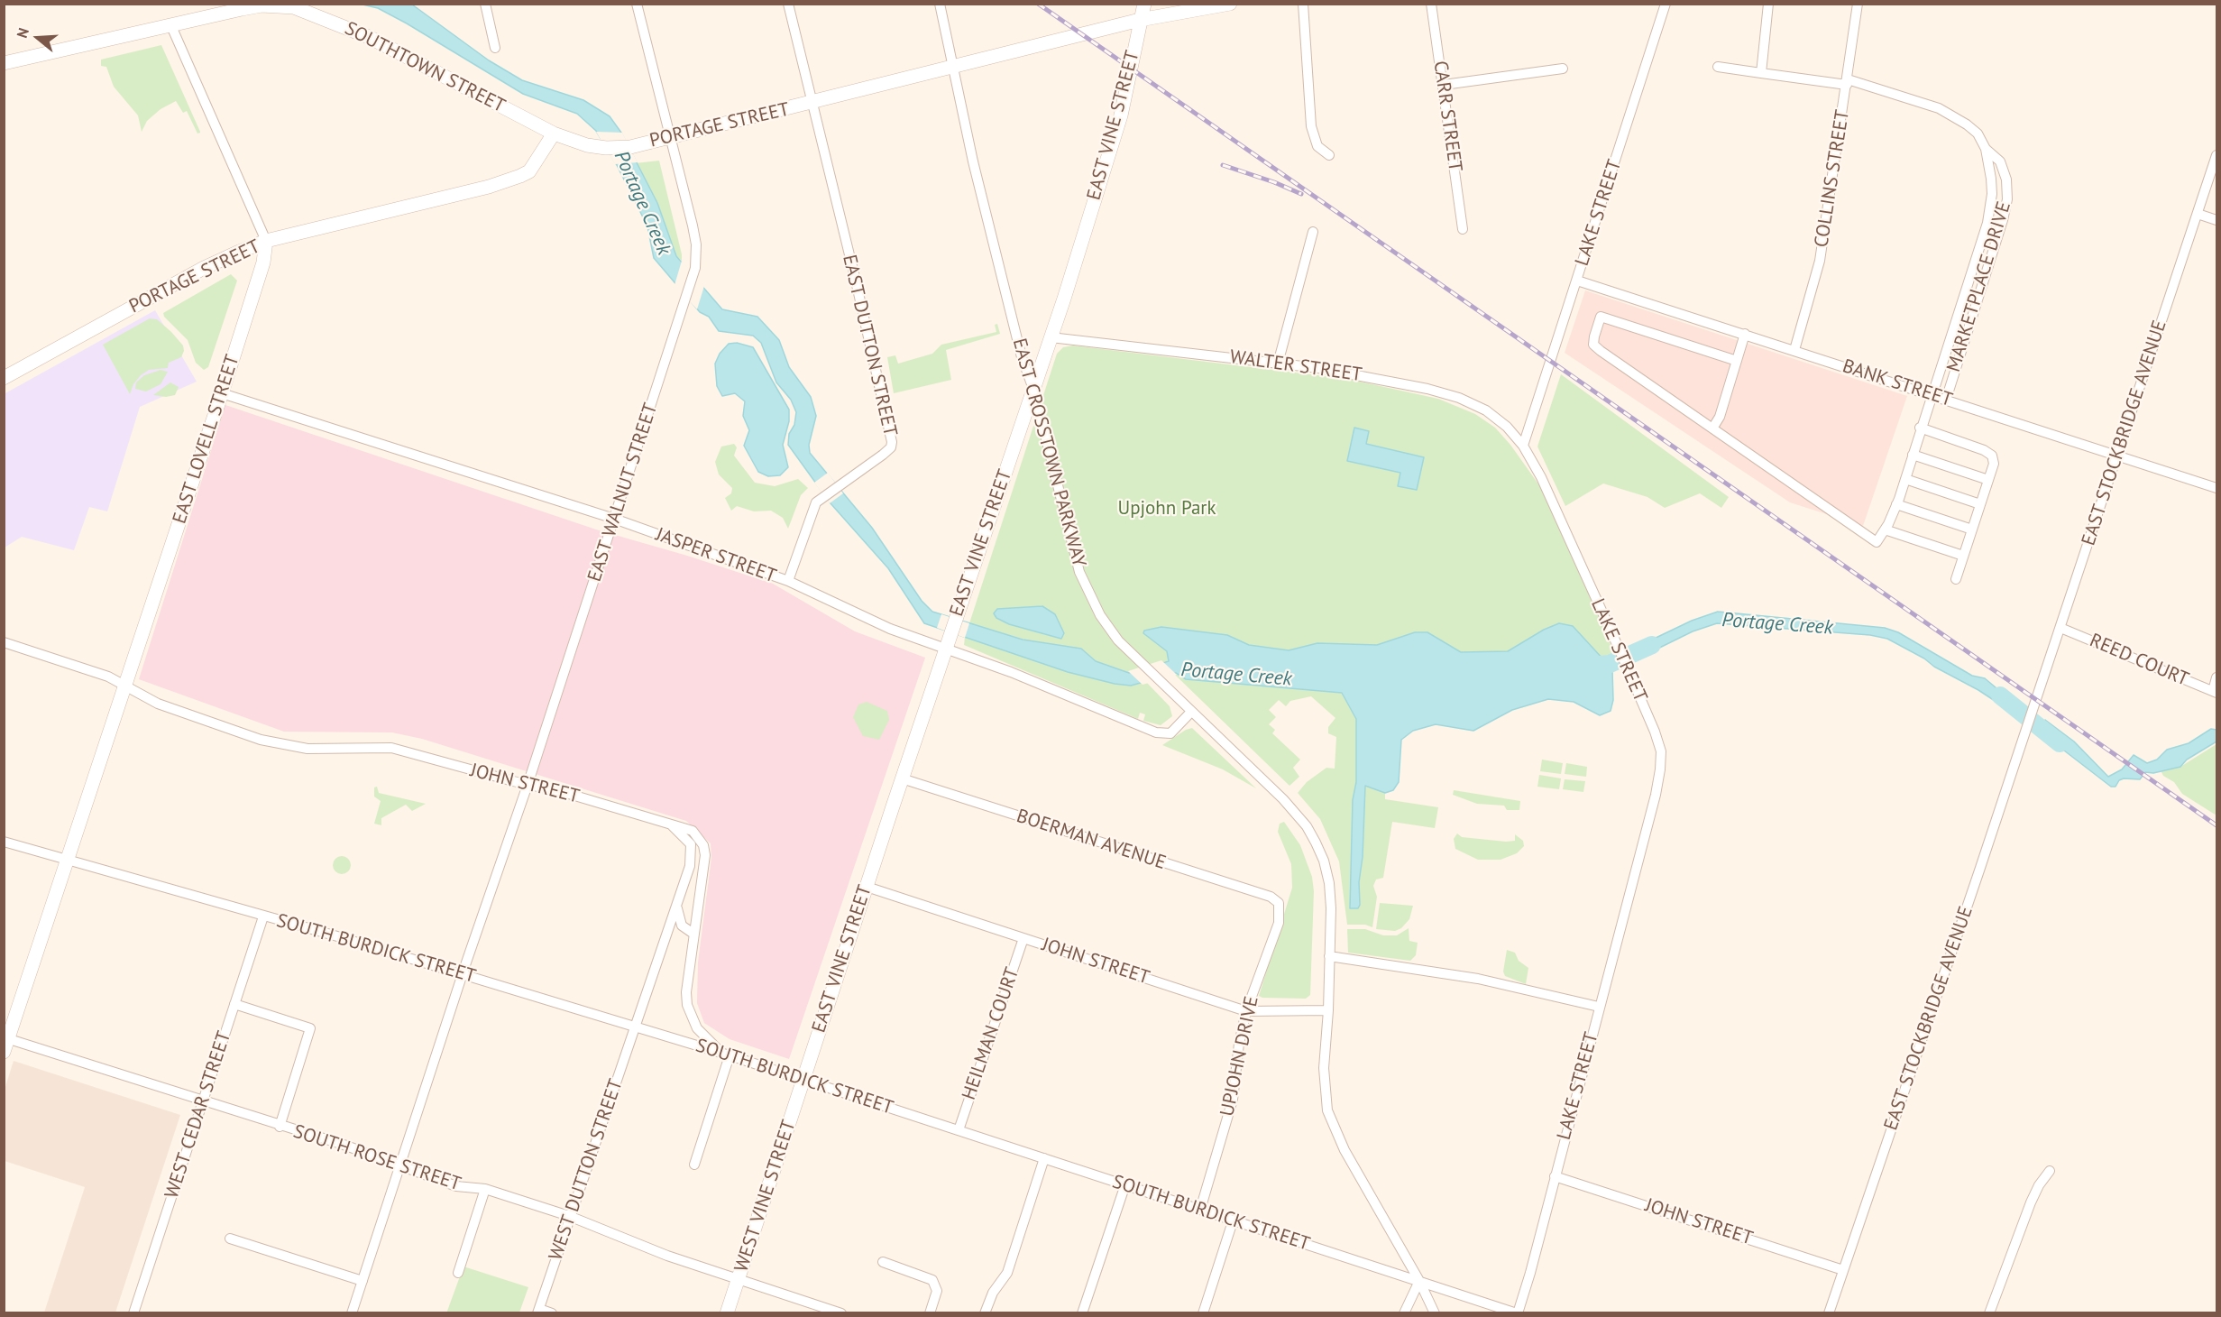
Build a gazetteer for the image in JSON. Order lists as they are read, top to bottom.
{
  "streets": {
    "street": [
      "SOUTHTOWN STREET",
      "CARR STREET",
      "PORTAGE STREET",
      "EAST VINE STREET",
      "COLLINS STREET",
      "LAKE STREET",
      "MARKETPLACE DRIVE",
      "EAST DUTTON STREET",
      "WALTER STREET",
      "BANK STREET",
      "EAST STOCKBRIDGE AVENUE",
      "EAST LOVELL STREET",
      "EAST CROSSTOWN PARKWAY",
      "EAST WALNUT STREET",
      "JASPER STREET",
      "REED COURT",
      "JOHN STREET",
      "BOERMAN AVENUE",
      "SOUTH BURDICK STREET",
      "HEILMAN COURT",
      "UPJOHN DRIVE",
      "WEST CEDAR STREET",
      "SOUTH ROSE STREET",
      "WEST DUTTON STREET",
      "WEST VINE STREET"
    ]
  },
  "crossings": [
    ["SOUTHTOWN STREET", "PORTAGE STREET"],
    ["PORTAGE STREET", "EAST VINE STREET"],
    ["PORTAGE STREET", "EAST DUTTON STREET"],
    ["PORTAGE STREET", "EAST LOVELL STREET"],
    ["PORTAGE STREET", "EAST CROSSTOWN PARKWAY"],
    ["PORTAGE STREET", "EAST WALNUT STREET"],
    ["EAST VINE STREET", "WALTER STREET"],
    ["EAST VINE STREET", "EAST CROSSTOWN PARKWAY"],
    ["EAST VINE STREET", "JASPER STREET"],
    ["EAST VINE STREET", "JOHN STREET"],
    ["EAST VINE STREET", "BOERMAN AVENUE"],
    ["EAST VINE STREET", "SOUTH BURDICK STREET"],
    ["EAST VINE STREET", "WEST VINE STREET"],
    ["COLLINS STREET", "MARKETPLACE DRIVE"],
    ["COLLINS STREET", "BANK STREET"],
    ["LAKE STREET", "WALTER STREET"],
    ["LAKE STREET", "BANK STREET"],
    ["LAKE STREET", "JOHN STREET"],
    ["LAKE STREET", "SOUTH BURDICK STREET"],
    ["MARKETPLACE DRIVE", "BANK STREET"],
    ["EAST DUTTON STREET", "JASPER STREET"],
    ["BANK STREET", "EAST STOCKBRIDGE AVENUE"],
    ["EAST STOCKBRIDGE AVENUE", "REED COURT"],
    ["EAST STOCKBRIDGE AVENUE", "JOHN STREET"],
    ["EAST LOVELL STREET", "JASPER STREET"],
    ["EAST LOVELL STREET", "JOHN STREET"],
    ["EAST LOVELL STREET", "SOUTH BURDICK STREET"],
    ["EAST LOVELL STREET", "SOUTH ROSE STREET"],
    ["EAST CROSSTOWN PARKWAY", "JASPER STREET"],
    ["EAST CROSSTOWN PARKWAY", "JOHN STREET"],
    ["EAST CROSSTOWN PARKWAY", "SOUTH BURDICK STREET"],
    ["EAST WALNUT STREET", "JASPER STREET"],
    ["EAST WALNUT STREET", "JOHN STREET"],
    ["EAST WALNUT STREET", "SOUTH BURDICK STREET"],
    ["EAST WALNUT STREET", "SOUTH ROSE STREET"],
    ["JOHN STREET", "SOUTH BURDICK STREET"],
    ["JOHN STREET", "HEILMAN COURT"],
    ["JOHN STREET", "UPJOHN DRIVE"],
    ["BOERMAN AVENUE", "UPJOHN DRIVE"],
    ["SOUTH BURDICK STREET", "HEILMAN COURT"],
    ["SOUTH BURDICK STREET", "UPJOHN DRIVE"],
    ["SOUTH BURDICK STREET", "WEST CEDAR STREET"],
    ["SOUTH BURDICK STREET", "WEST DUTTON STREET"],
    ["SOUTH BURDICK STREET", "WEST VINE STREET"],
    ["WEST CEDAR STREET", "SOUTH ROSE STREET"],
    ["SOUTH ROSE STREET", "WEST DUTTON STREET"],
    ["SOUTH ROSE STREET", "WEST VINE STREET"]
  ],
  "water": ["Portage Creek"],
  "parks": ["Upjohn Park"],
  "north": "left"
}
